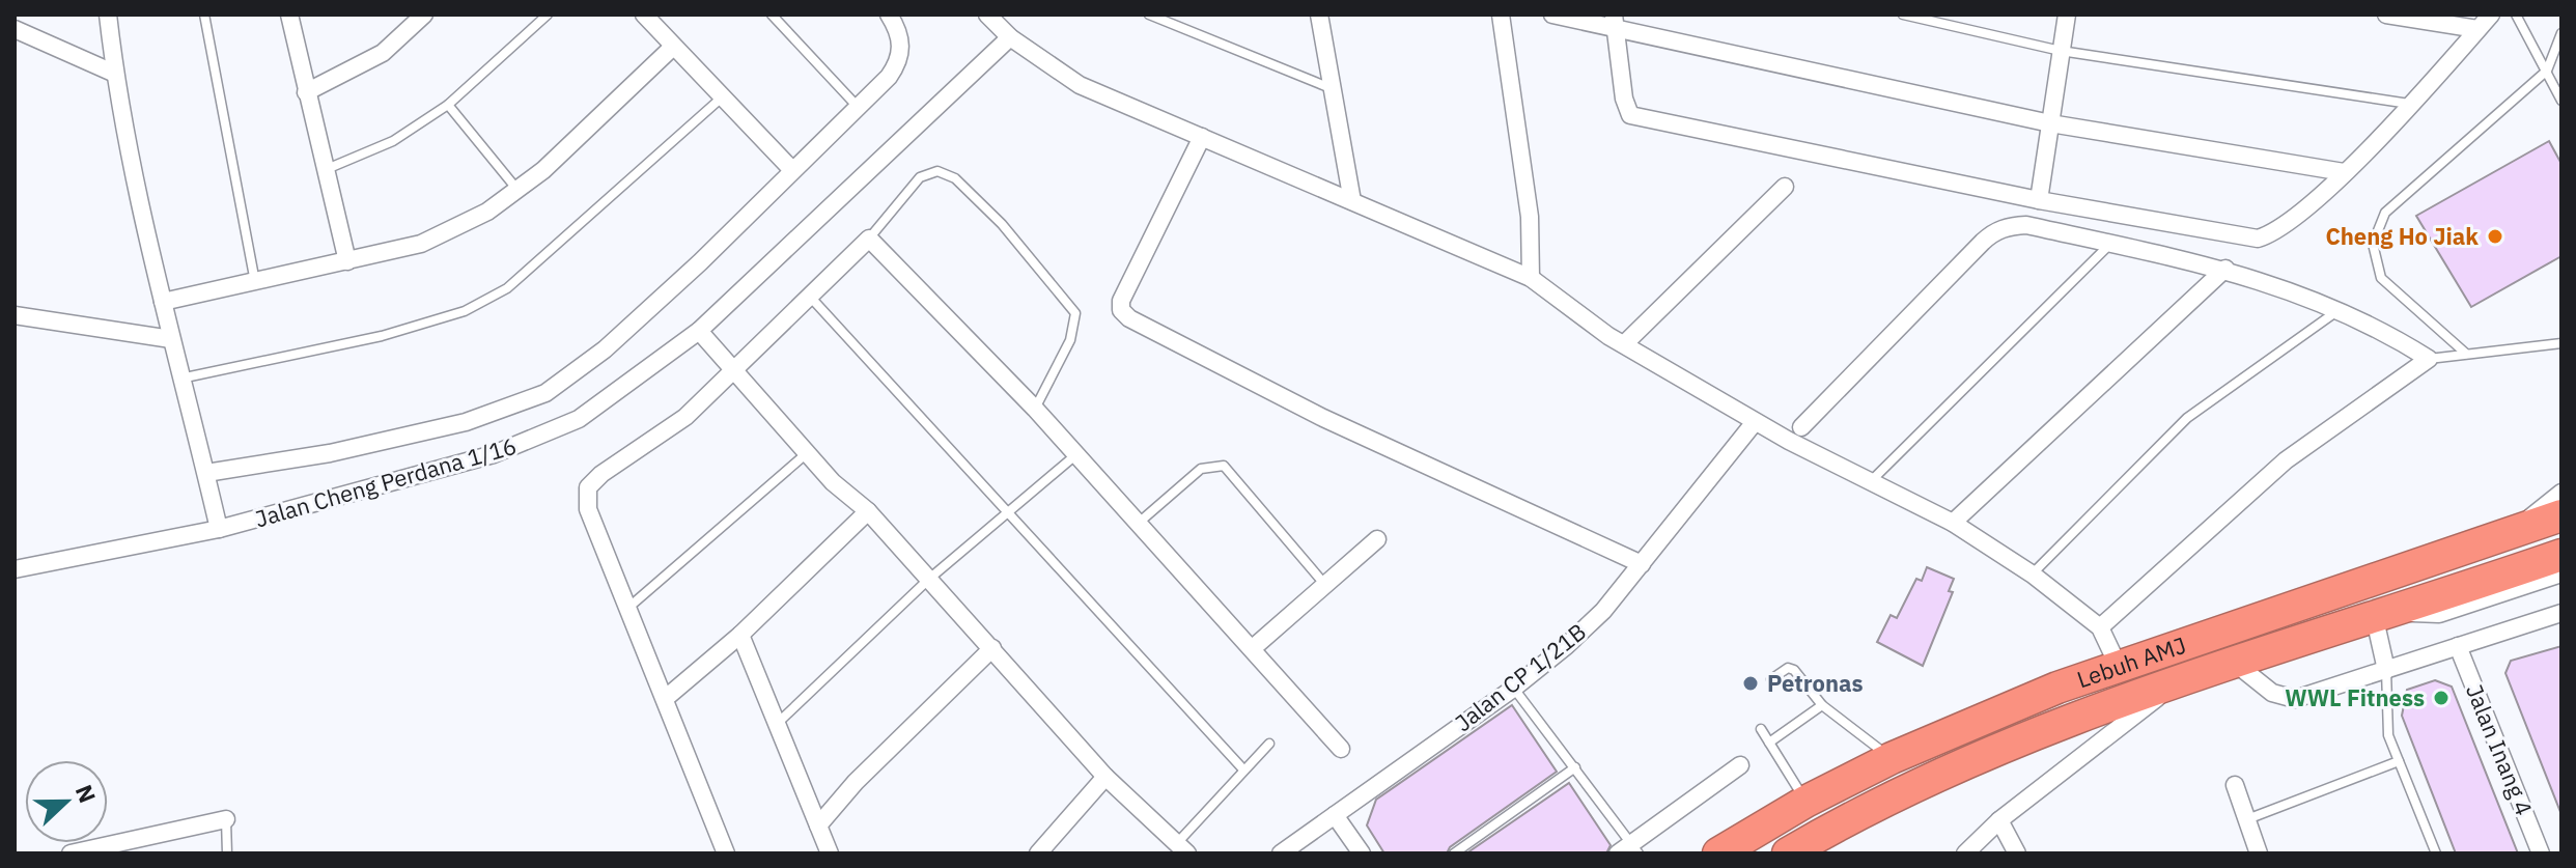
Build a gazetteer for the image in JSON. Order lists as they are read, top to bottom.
{
  "streets": {
    "highway": ["Lebuh AMJ"],
    "street": ["Jalan Cheng Perdana 1/16", "Jalan CP 1/21B", "Jalan Inang 4"]
  },
  "places": ["Cheng Ho Jiak", "Petronas", "WWL Fitness"],
  "north": "right"
}
